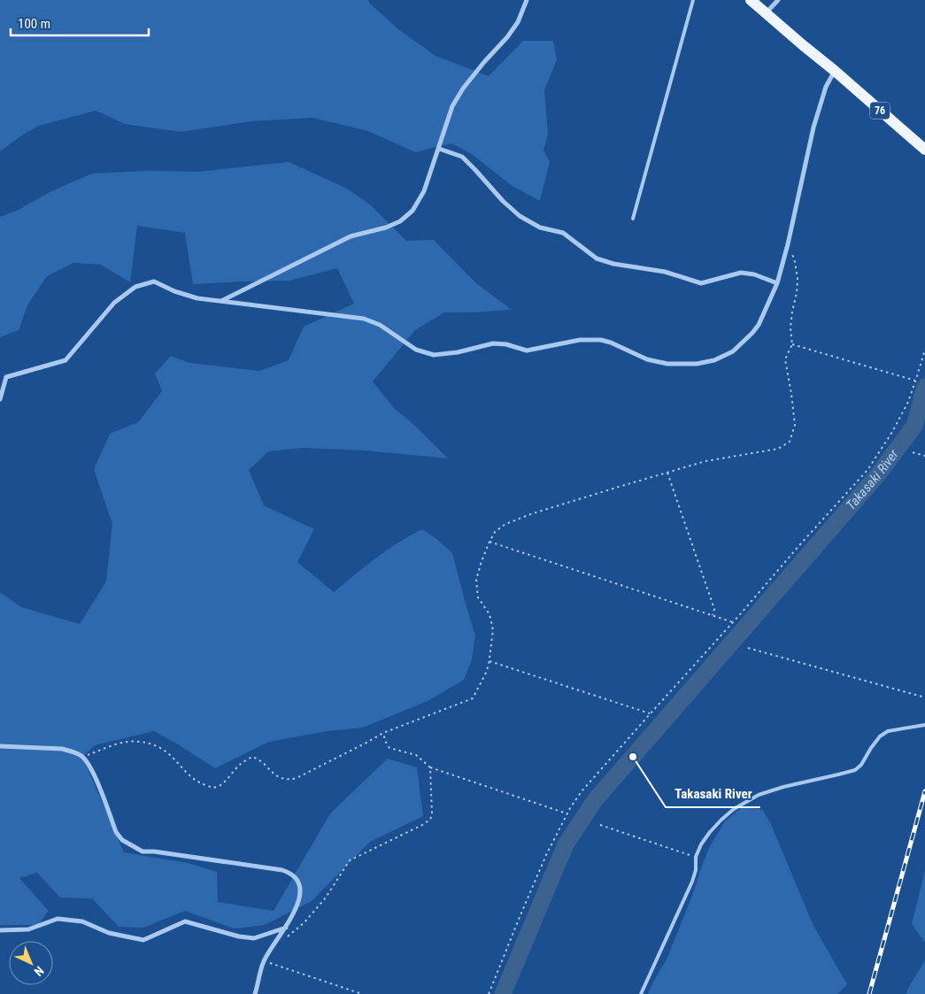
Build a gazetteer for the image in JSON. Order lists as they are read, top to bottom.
{
  "streets": {
    "main road": ["76"]
  },
  "water": ["Takasaki River"],
  "places": ["Takasaki River"],
  "scale_bar": "100 m",
  "north": "bottom right"
}
